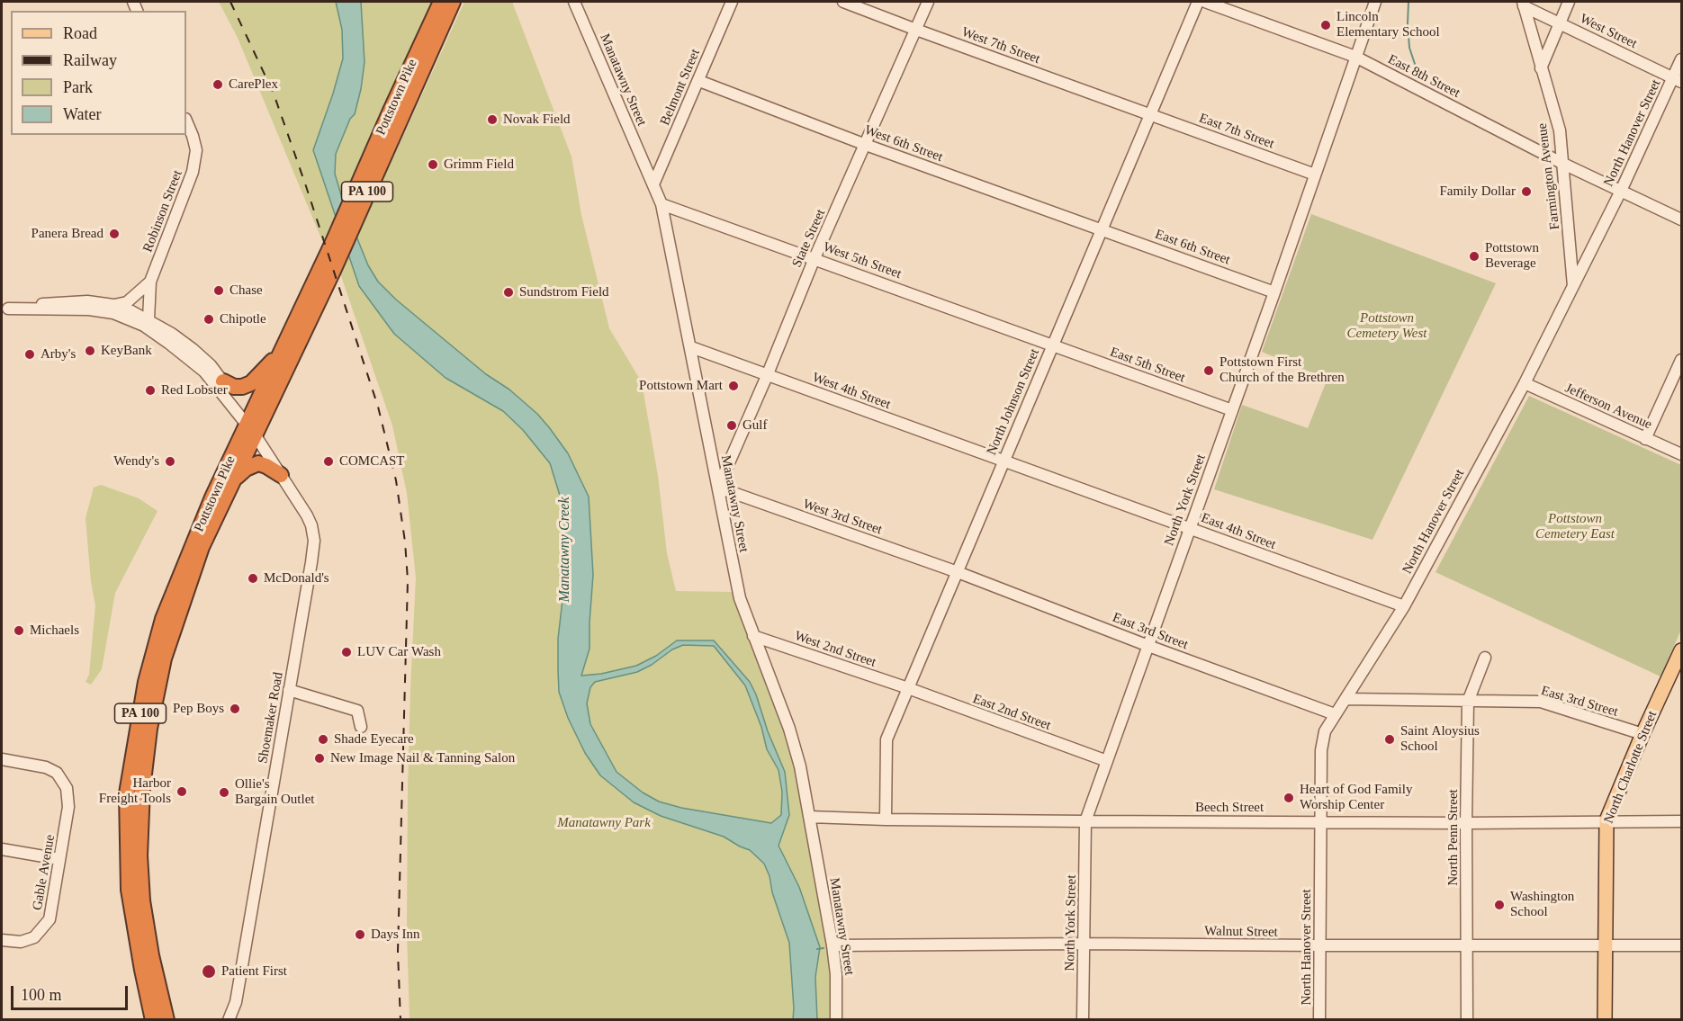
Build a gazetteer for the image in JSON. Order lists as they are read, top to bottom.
{
  "streets": {
    "highway": ["Pottstown Pike", "PA 100"],
    "main road": ["North Charlotte Street"],
    "street": [
      "West Street",
      "West 7th Street",
      "East 8th Street",
      "Manatawny Street",
      "Belmont Street",
      "East 7th Street",
      "North Hanover Street",
      "West 6th Street",
      "Farmington Avenue",
      "Robinson Street",
      "State Street",
      "East 6th Street",
      "West 5th Street",
      "East 5th Street",
      "West 4th Street",
      "North Johnson Street",
      "Jefferson Avenue",
      "North York Street",
      "West 3rd Street",
      "East 4th Street",
      "East 3rd Street",
      "West 2nd Street",
      "East 2nd Street",
      "Shoemaker Road",
      "Beech Street",
      "North Penn Street",
      "Gable Avenue",
      "Walnut Street"
    ]
  },
  "crossings": [
    ["West Street", "North Hanover Street"],
    ["West Street", "Farmington Avenue"],
    ["West 7th Street", "East 7th Street"],
    ["West 7th Street", "State Street"],
    ["West 7th Street", "North Johnson Street"],
    ["East 8th Street", "North Hanover Street"],
    ["East 8th Street", "Farmington Avenue"],
    ["East 8th Street", "North York Street"],
    ["Manatawny Street", "Belmont Street"],
    ["Manatawny Street", "State Street"],
    ["Manatawny Street", "West 5th Street"],
    ["Manatawny Street", "West 4th Street"],
    ["Manatawny Street", "West 3rd Street"],
    ["Manatawny Street", "West 2nd Street"],
    ["Manatawny Street", "Beech Street"],
    ["Manatawny Street", "Walnut Street"],
    ["Belmont Street", "West 6th Street"],
    ["Pottstown Pike", "Shoemaker Road"],
    ["East 7th Street", "North Johnson Street"],
    ["East 7th Street", "North York Street"],
    ["North Hanover Street", "Farmington Avenue"],
    ["North Hanover Street", "Jefferson Avenue"],
    ["North Hanover Street", "East 4th Street"],
    ["North Hanover Street", "East 3rd Street"],
    ["North Hanover Street", "Beech Street"],
    ["North Hanover Street", "Walnut Street"],
    ["West 6th Street", "State Street"],
    ["West 6th Street", "East 6th Street"],
    ["West 6th Street", "North Johnson Street"],
    ["Robinson Street", "Shoemaker Road"],
    ["State Street", "West 5th Street"],
    ["State Street", "West 4th Street"],
    ["State Street", "West 3rd Street"],
    ["East 6th Street", "North Johnson Street"],
    ["East 6th Street", "North York Street"],
    ["West 5th Street", "East 5th Street"],
    ["West 5th Street", "North Johnson Street"],
    ["East 5th Street", "North Johnson Street"],
    ["East 5th Street", "North York Street"],
    ["West 4th Street", "North Johnson Street"],
    ["West 4th Street", "East 4th Street"],
    ["North Johnson Street", "West 3rd Street"],
    ["North Johnson Street", "East 4th Street"],
    ["North Johnson Street", "East 3rd Street"],
    ["North Johnson Street", "West 2nd Street"],
    ["North Johnson Street", "East 2nd Street"],
    ["North Johnson Street", "Beech Street"],
    ["North York Street", "East 4th Street"],
    ["North York Street", "East 3rd Street"],
    ["North York Street", "East 2nd Street"],
    ["North York Street", "Beech Street"],
    ["North York Street", "Walnut Street"],
    ["West 3rd Street", "East 3rd Street"],
    ["East 3rd Street", "North Charlotte Street"],
    ["East 3rd Street", "North Penn Street"],
    ["West 2nd Street", "East 2nd Street"],
    ["North Charlotte Street", "Beech Street"],
    ["North Charlotte Street", "Walnut Street"],
    ["Beech Street", "North Penn Street"],
    ["North Penn Street", "Walnut Street"]
  ],
  "water": ["Manatawny Creek"],
  "parks": ["Pottstown Cemetery West", "Pottstown Cemetery East", "Manatawny Park"],
  "places": [
    "Lincoln Elementary School",
    "CarePlex",
    "Novak Field",
    "Grimm Field",
    "Family Dollar",
    "Panera Bread",
    "Pottstown Beverage",
    "Chase",
    "Sundstrom Field",
    "Chipotle",
    "KeyBank",
    "Arby's",
    "Pottstown First Church of the Brethren",
    "Pottstown Mart",
    "Red Lobster",
    "Gulf",
    "Wendy's",
    "COMCAST",
    "McDonald's",
    "Michaels",
    "LUV Car Wash",
    "Pep Boys",
    "Shade Eyecare",
    "Saint Aloysius School",
    "New Image Nail & Tanning Salon",
    "Harbor Freight Tools",
    "Ollie's Bargain Outlet",
    "Heart of God Family Worship Center",
    "Washington School",
    "Days Inn",
    "Patient First"
  ],
  "legend": [
    "Road",
    "Railway",
    "Park",
    "Water"
  ],
  "scale_bar": "100 m"
}
